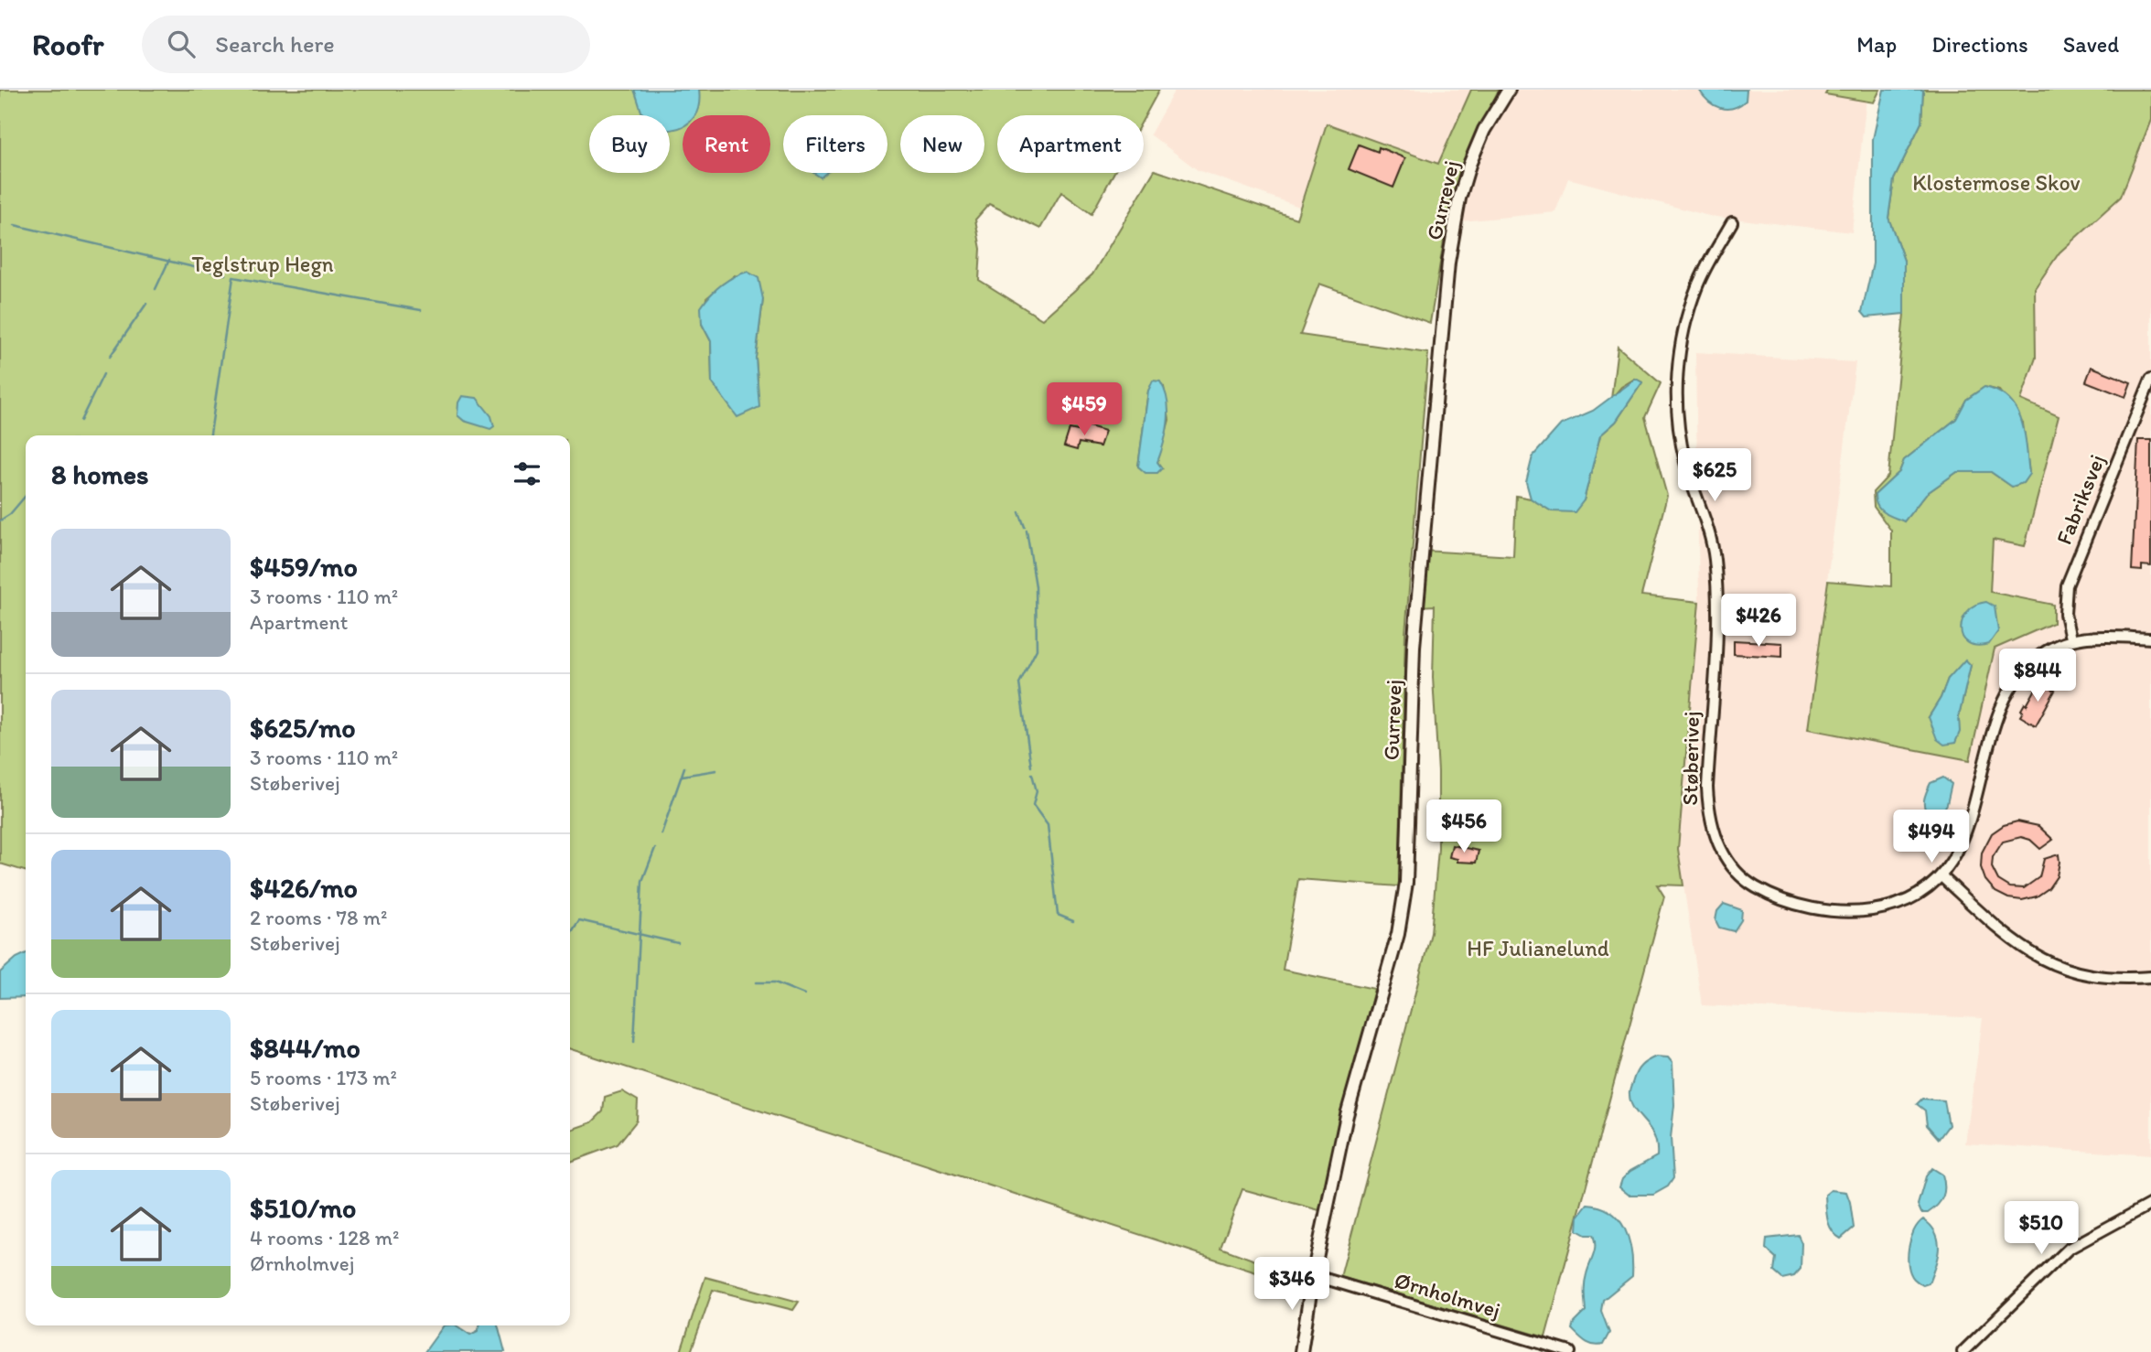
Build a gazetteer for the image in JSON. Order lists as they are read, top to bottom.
{
  "streets": {
    "street": [
      "Gurrevej",
      "Fabriksvej",
      "Støberivej",
      "Ørnholmvej"
    ]
  },
  "crossings": [
    ["Gurrevej", "Ørnholmvej"],
    ["Fabriksvej", "Støberivej"]
  ],
  "parks": ["Klostermose Skov", "Teglstrup Hegn", "HF Julianelund"],
  "page": {
    "header": "Roofr",
    "search": "Search here",
    "nav": ["Map", "Directions", "Saved"],
    "chip": [
      "Buy",
      "Rent",
      "Filters",
      "New",
      "Apartment"
    ],
    "price": [
      "$459",
      "$625",
      "$426",
      "$844",
      "$456",
      "$494",
      "$510",
      "$346"
    ],
    "heading": "8 homes",
    "list": [
      {
        "name": "$459/mo",
        "note": "3 rooms · 110 m² · Apartment"
      },
      {
        "name": "$625/mo",
        "note": "3 rooms · 110 m² · Støberivej"
      },
      {
        "name": "$426/mo",
        "note": "2 rooms · 78 m² · Støberivej"
      },
      {
        "name": "$844/mo",
        "note": "5 rooms · 173 m² · Støberivej"
      },
      {
        "name": "$510/mo",
        "note": "4 rooms · 128 m² · Ørnholmvej"
      }
    ]
  }
}
